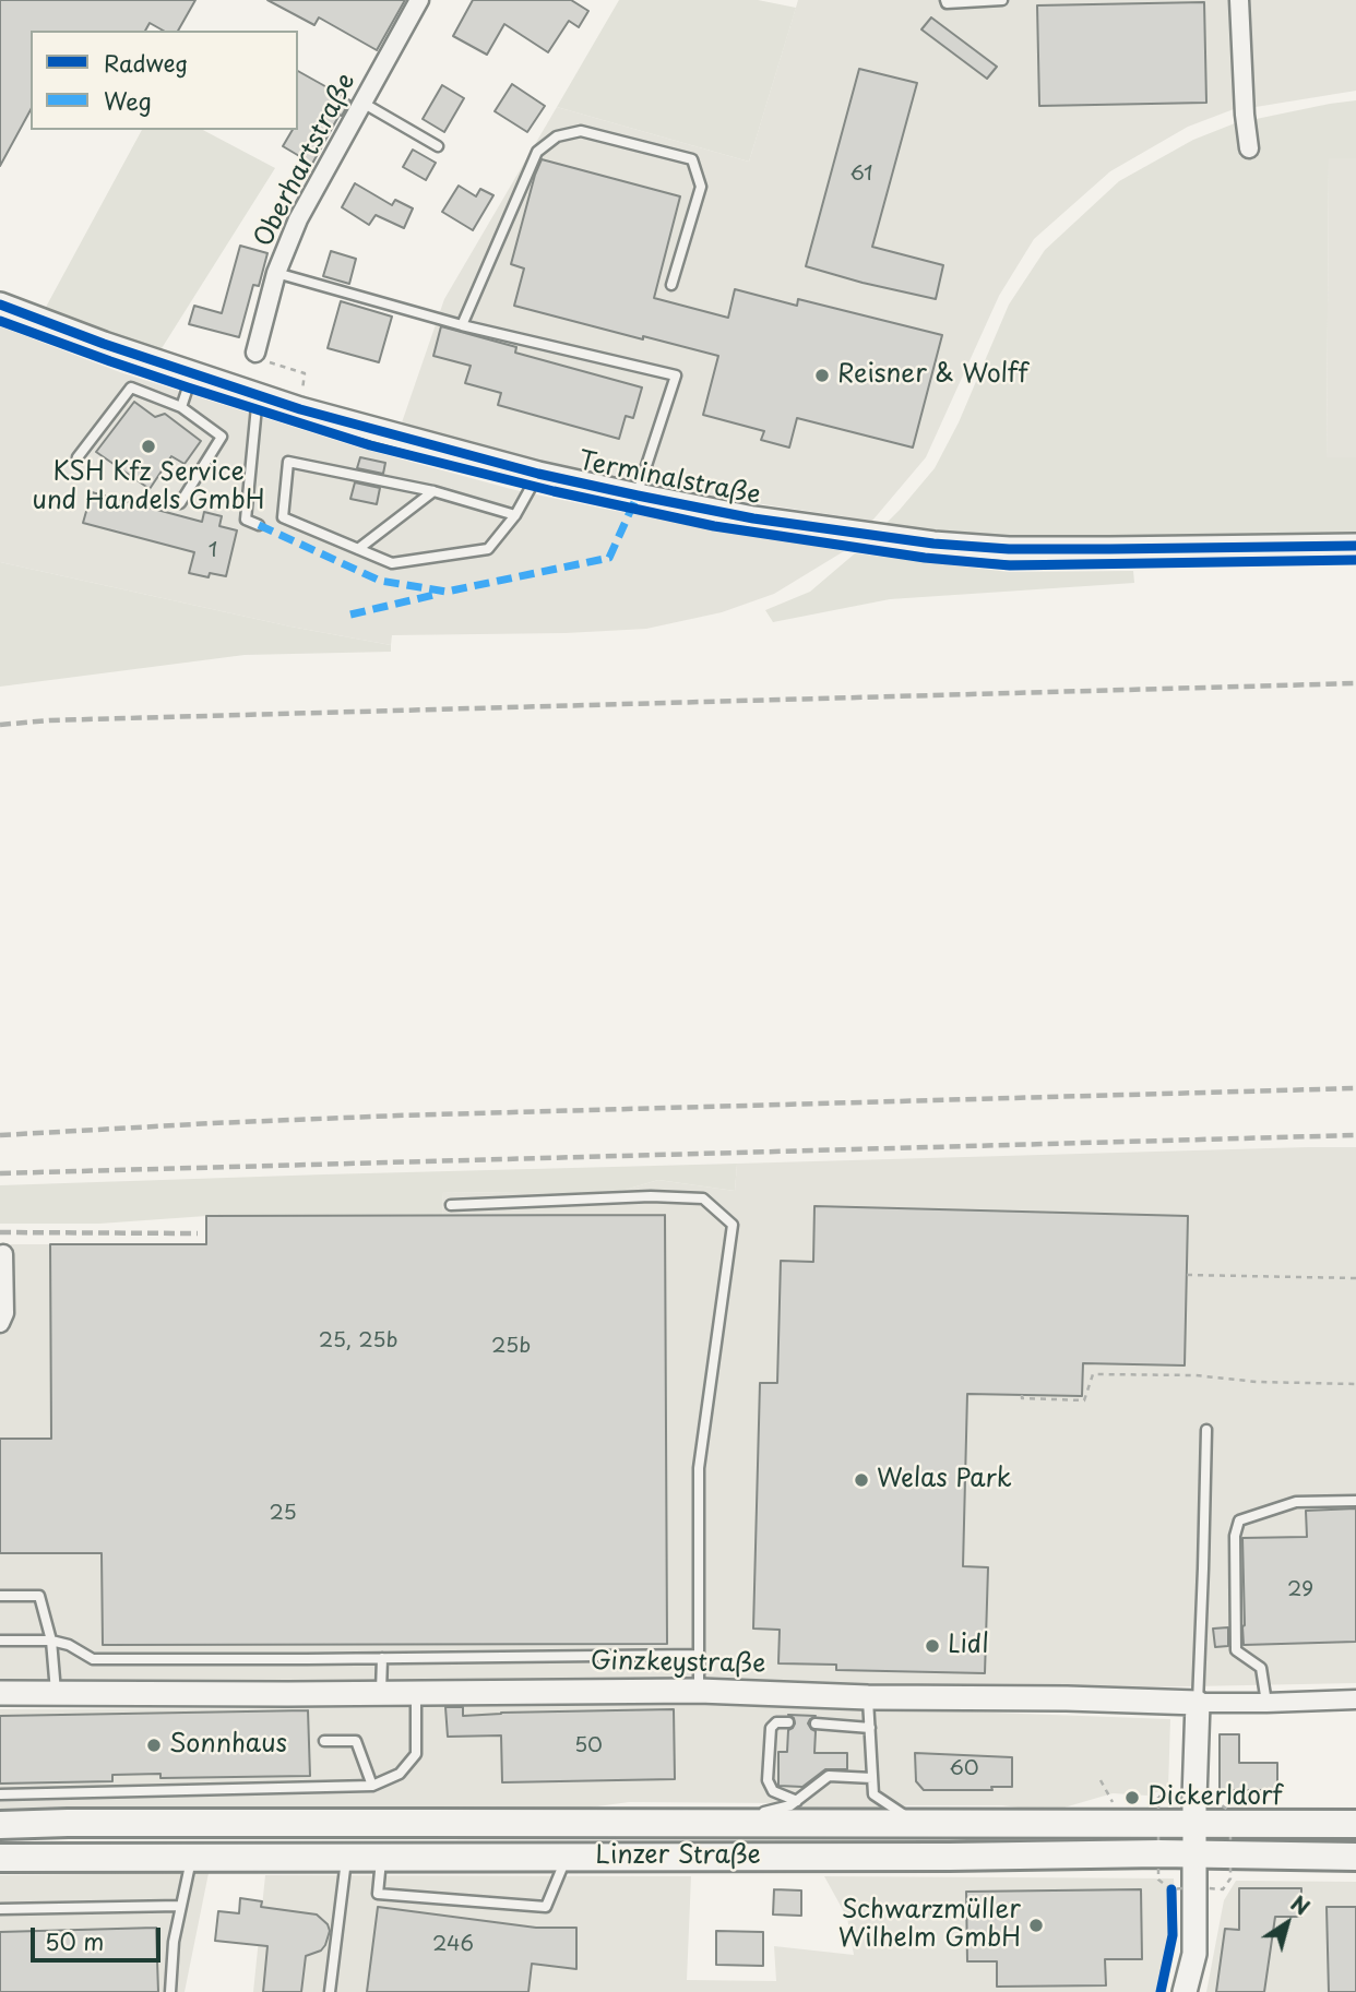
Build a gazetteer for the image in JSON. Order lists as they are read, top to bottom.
{
  "streets": {
    "main road": ["Linzer Straße"],
    "street": ["Oberhartstraße", "Terminalstraße", "Ginzkeystraße"]
  },
  "places": [
    "Reisner & Wolff",
    "KSH Kfz Service und Handels GmbH",
    "Welas Park",
    "Lidl",
    "Sonnhaus",
    "Dickerldorf",
    "Schwarzmüller Wilhelm GmbH"
  ],
  "house_numbers": [
    "61",
    "1",
    "25, 25b",
    "25b",
    "25",
    "29",
    "50",
    "60",
    "246"
  ],
  "legend": ["Radweg", "Weg"],
  "scale_bar": "50 m",
  "north": "top right"
}
